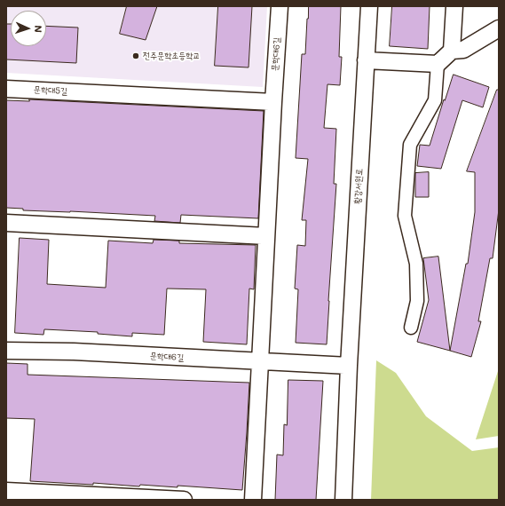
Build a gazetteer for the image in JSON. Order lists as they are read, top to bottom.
{
  "streets": {
    "street": ["문학대6길", "문학대5길", "황강서원로"]
  },
  "crossings": [
    ["문학대6길", "문학대5길"]
  ],
  "places": ["전주문학초등학교"],
  "north": "right"
}
